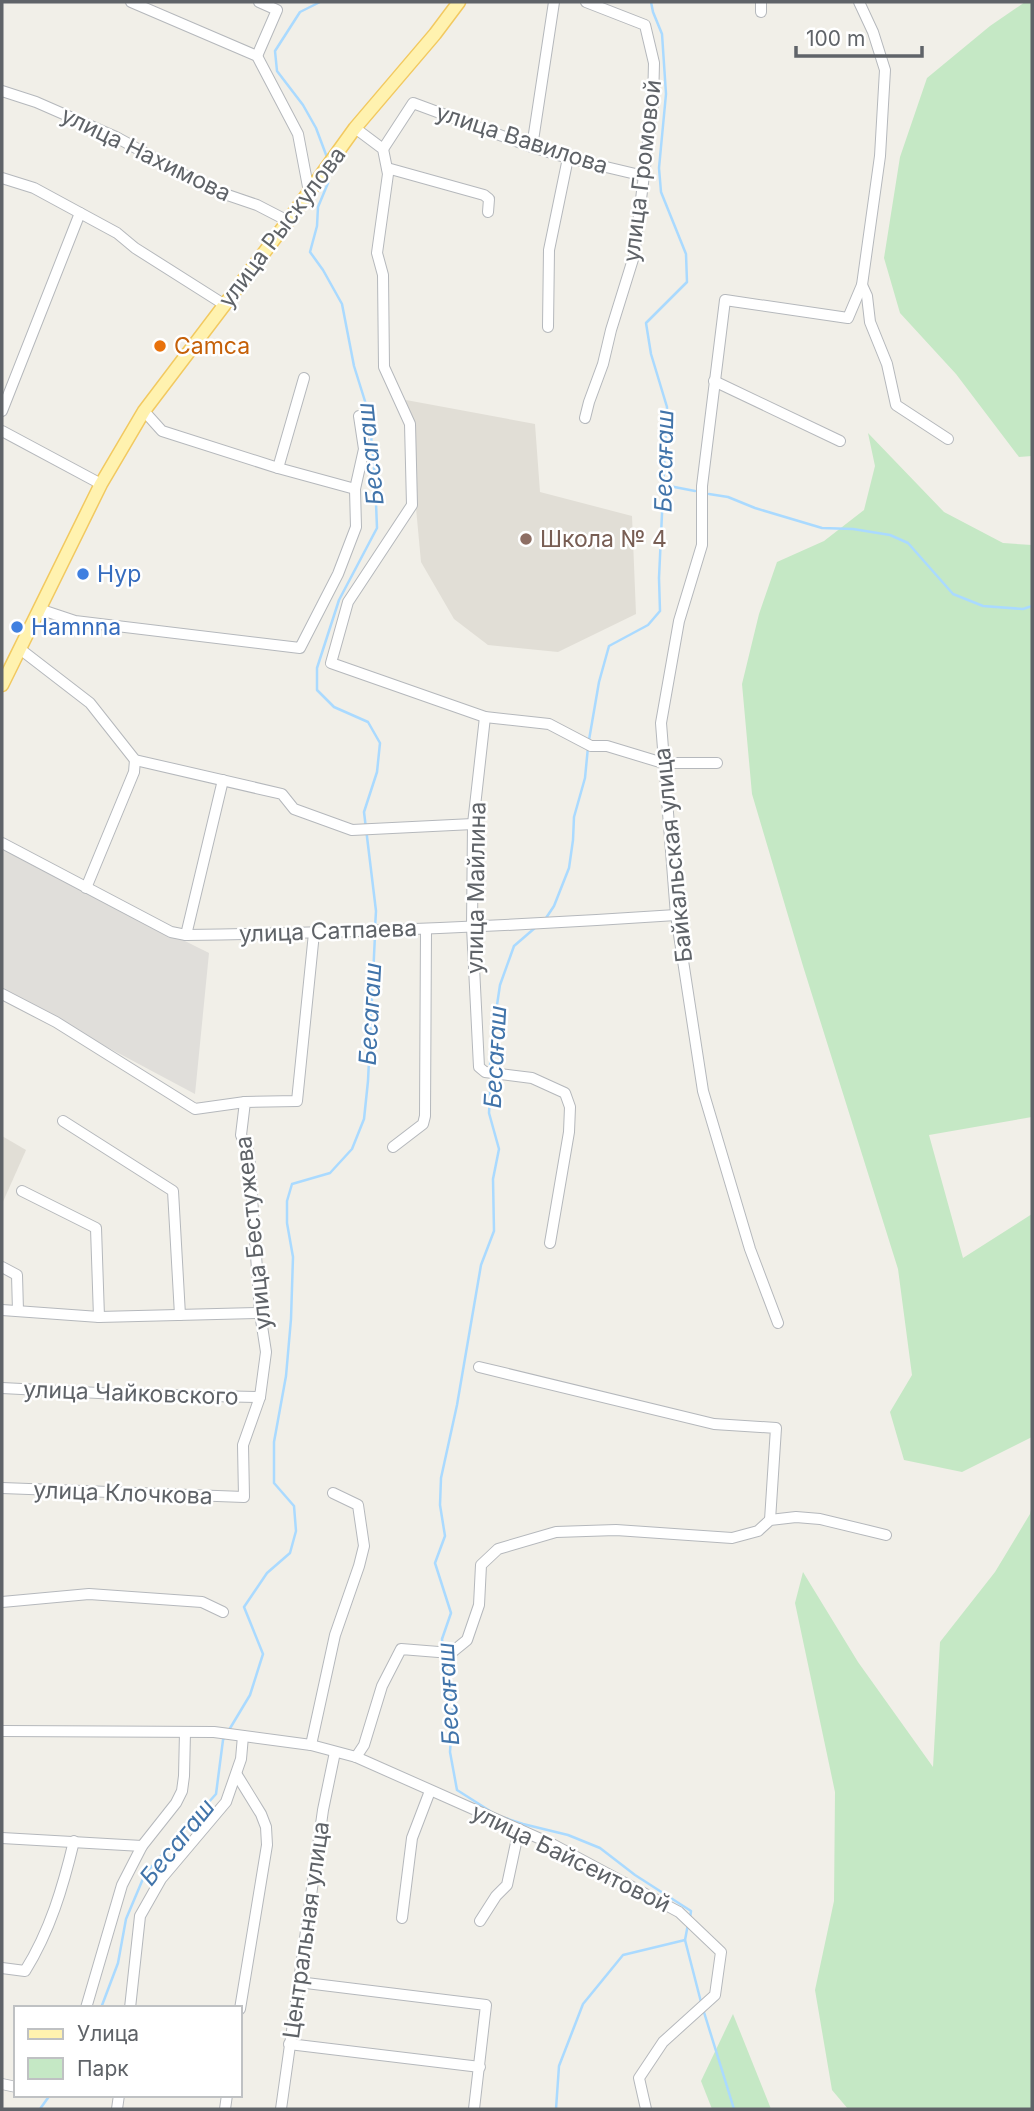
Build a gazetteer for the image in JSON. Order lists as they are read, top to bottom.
{
  "streets": {
    "main road": ["улица Рыскулова"],
    "street": [
      "улица Вавилова",
      "улица Нахимова",
      "улица Громовой",
      "Байкальская улица",
      "улица Майлина",
      "улица Сатпаева",
      "улица Бестужева",
      "улица Чайковского",
      "улица Клочкова",
      "улица Байсеитовой",
      "Центральная улица"
    ]
  },
  "crossings": [
    ["улица Вавилова", "улица Громовой"],
    ["улица Нахимова", "улица Рыскулова"],
    ["Байкальская улица", "улица Сатпаева"],
    ["улица Майлина", "улица Сатпаева"],
    ["улица Сатпаева", "улица Бестужева"],
    ["улица Бестужева", "улица Чайковского"],
    ["улица Бестужева", "улица Клочкова"],
    ["улица Байсеитовой", "Центральная улица"]
  ],
  "water": ["Бесагаш", "Бесағаш"],
  "places": [
    "Camca",
    "Школа № 4",
    "Hyp",
    "Hamnna"
  ],
  "legend": ["Улица", "Парк"],
  "scale_bar": "100 m"
}
